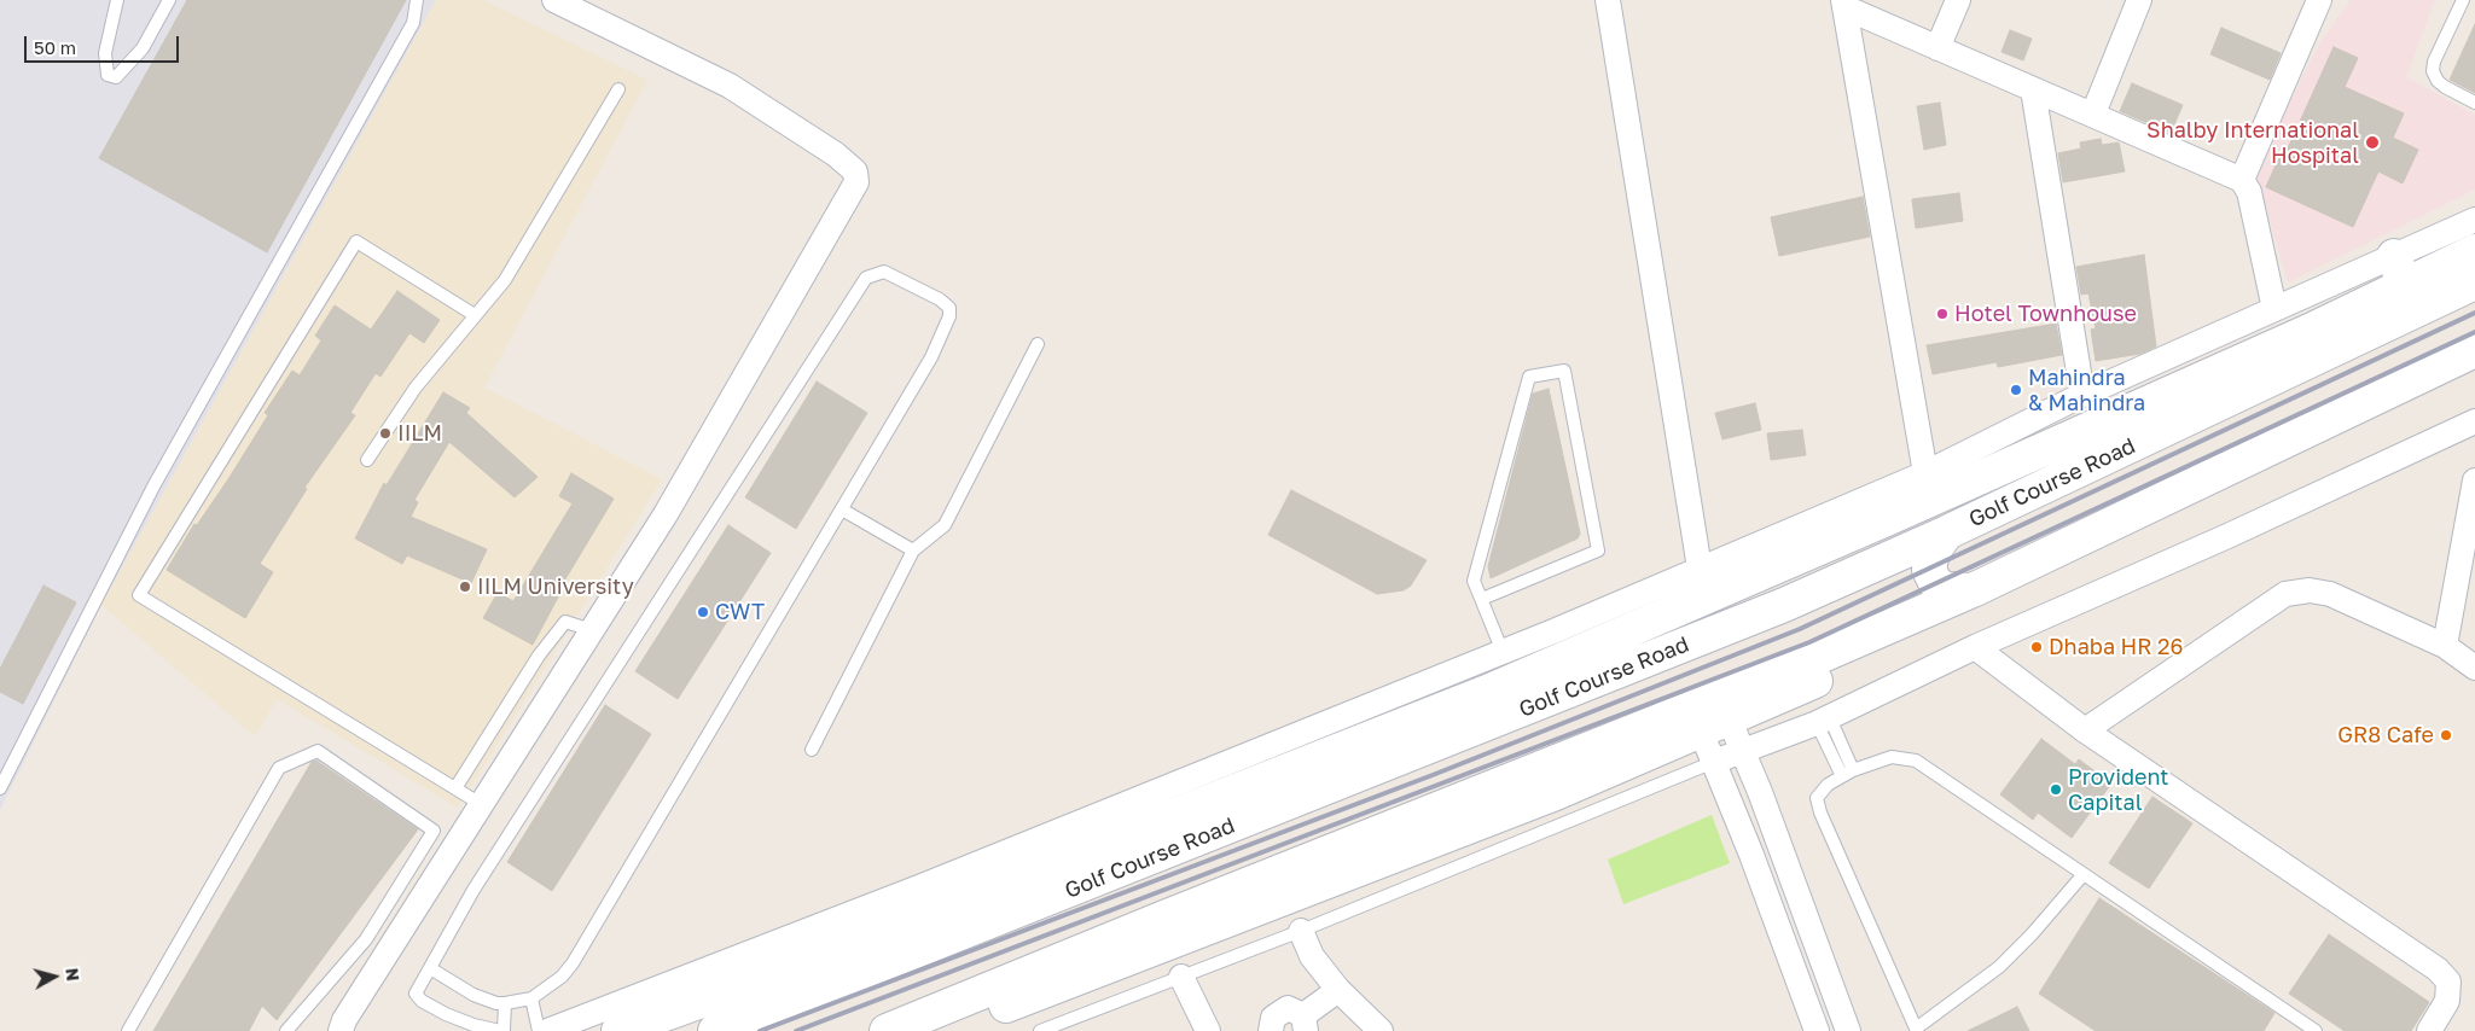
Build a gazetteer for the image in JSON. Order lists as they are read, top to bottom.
{
  "streets": {
    "main road": ["Golf Course Road"]
  },
  "places": [
    "Shalby International Hospital",
    "Hotel Townhouse",
    "Mahindra & Mahindra",
    "IILM",
    "IILM University",
    "CWT",
    "Dhaba HR 26",
    "GR8 Cafe",
    "Provident Capital"
  ],
  "scale_bar": "50 m",
  "north": "right"
}
